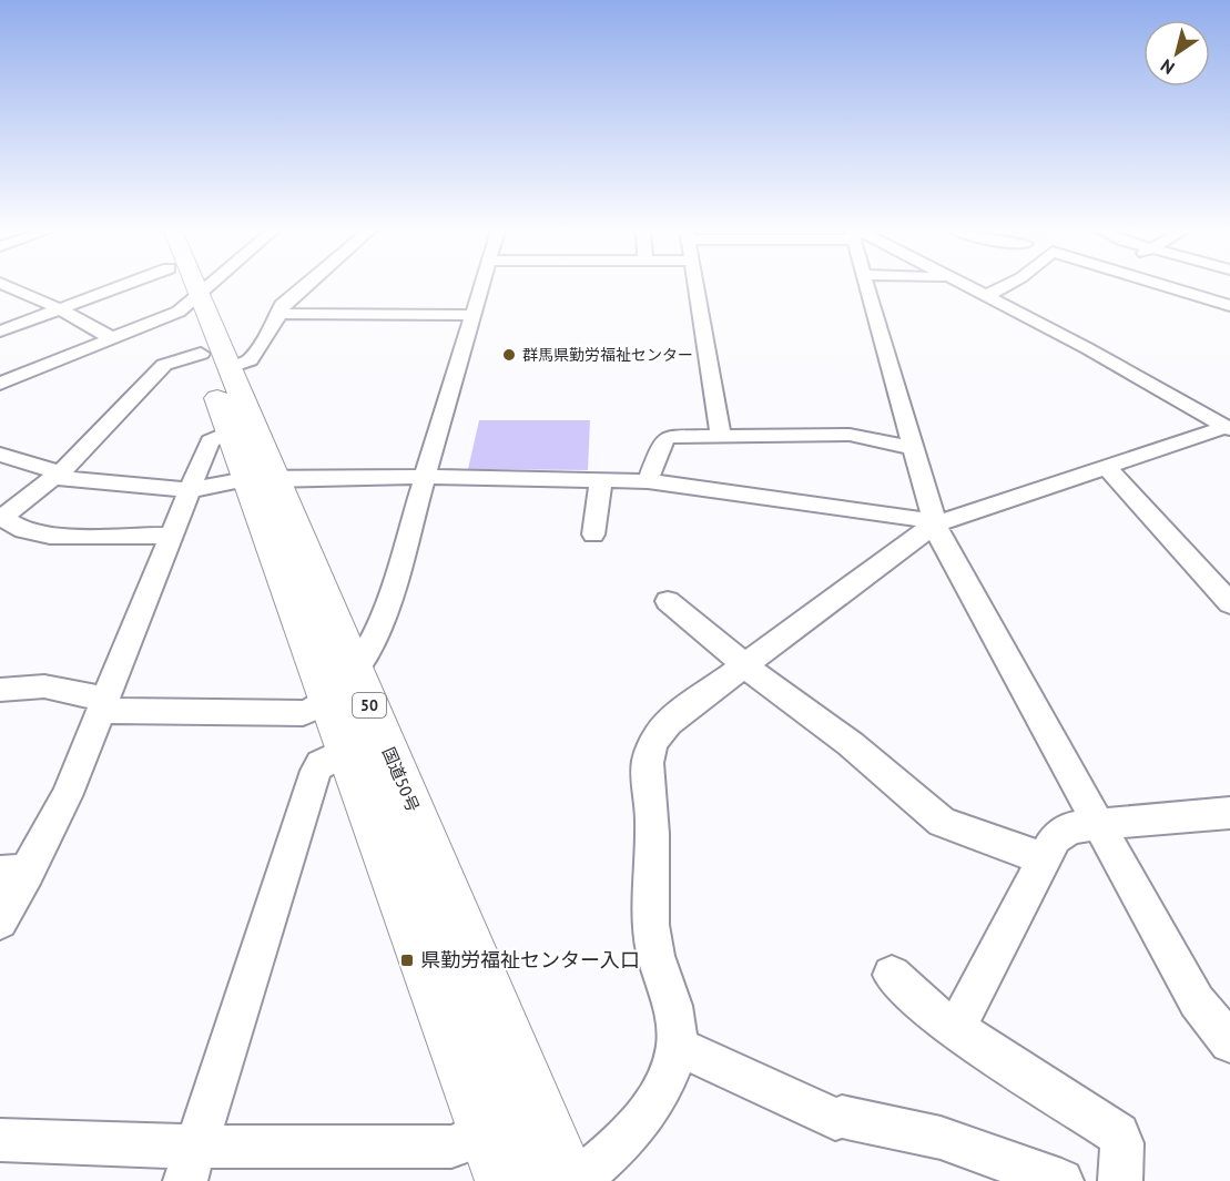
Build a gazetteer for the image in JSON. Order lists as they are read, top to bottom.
{
  "streets": {
    "highway": ["50", "国道50号"]
  },
  "places": {
    "other": ["群馬県勤労福祉センター"],
    "transit": ["県勤労福祉センター入口"]
  },
  "north": "bottom left"
}
